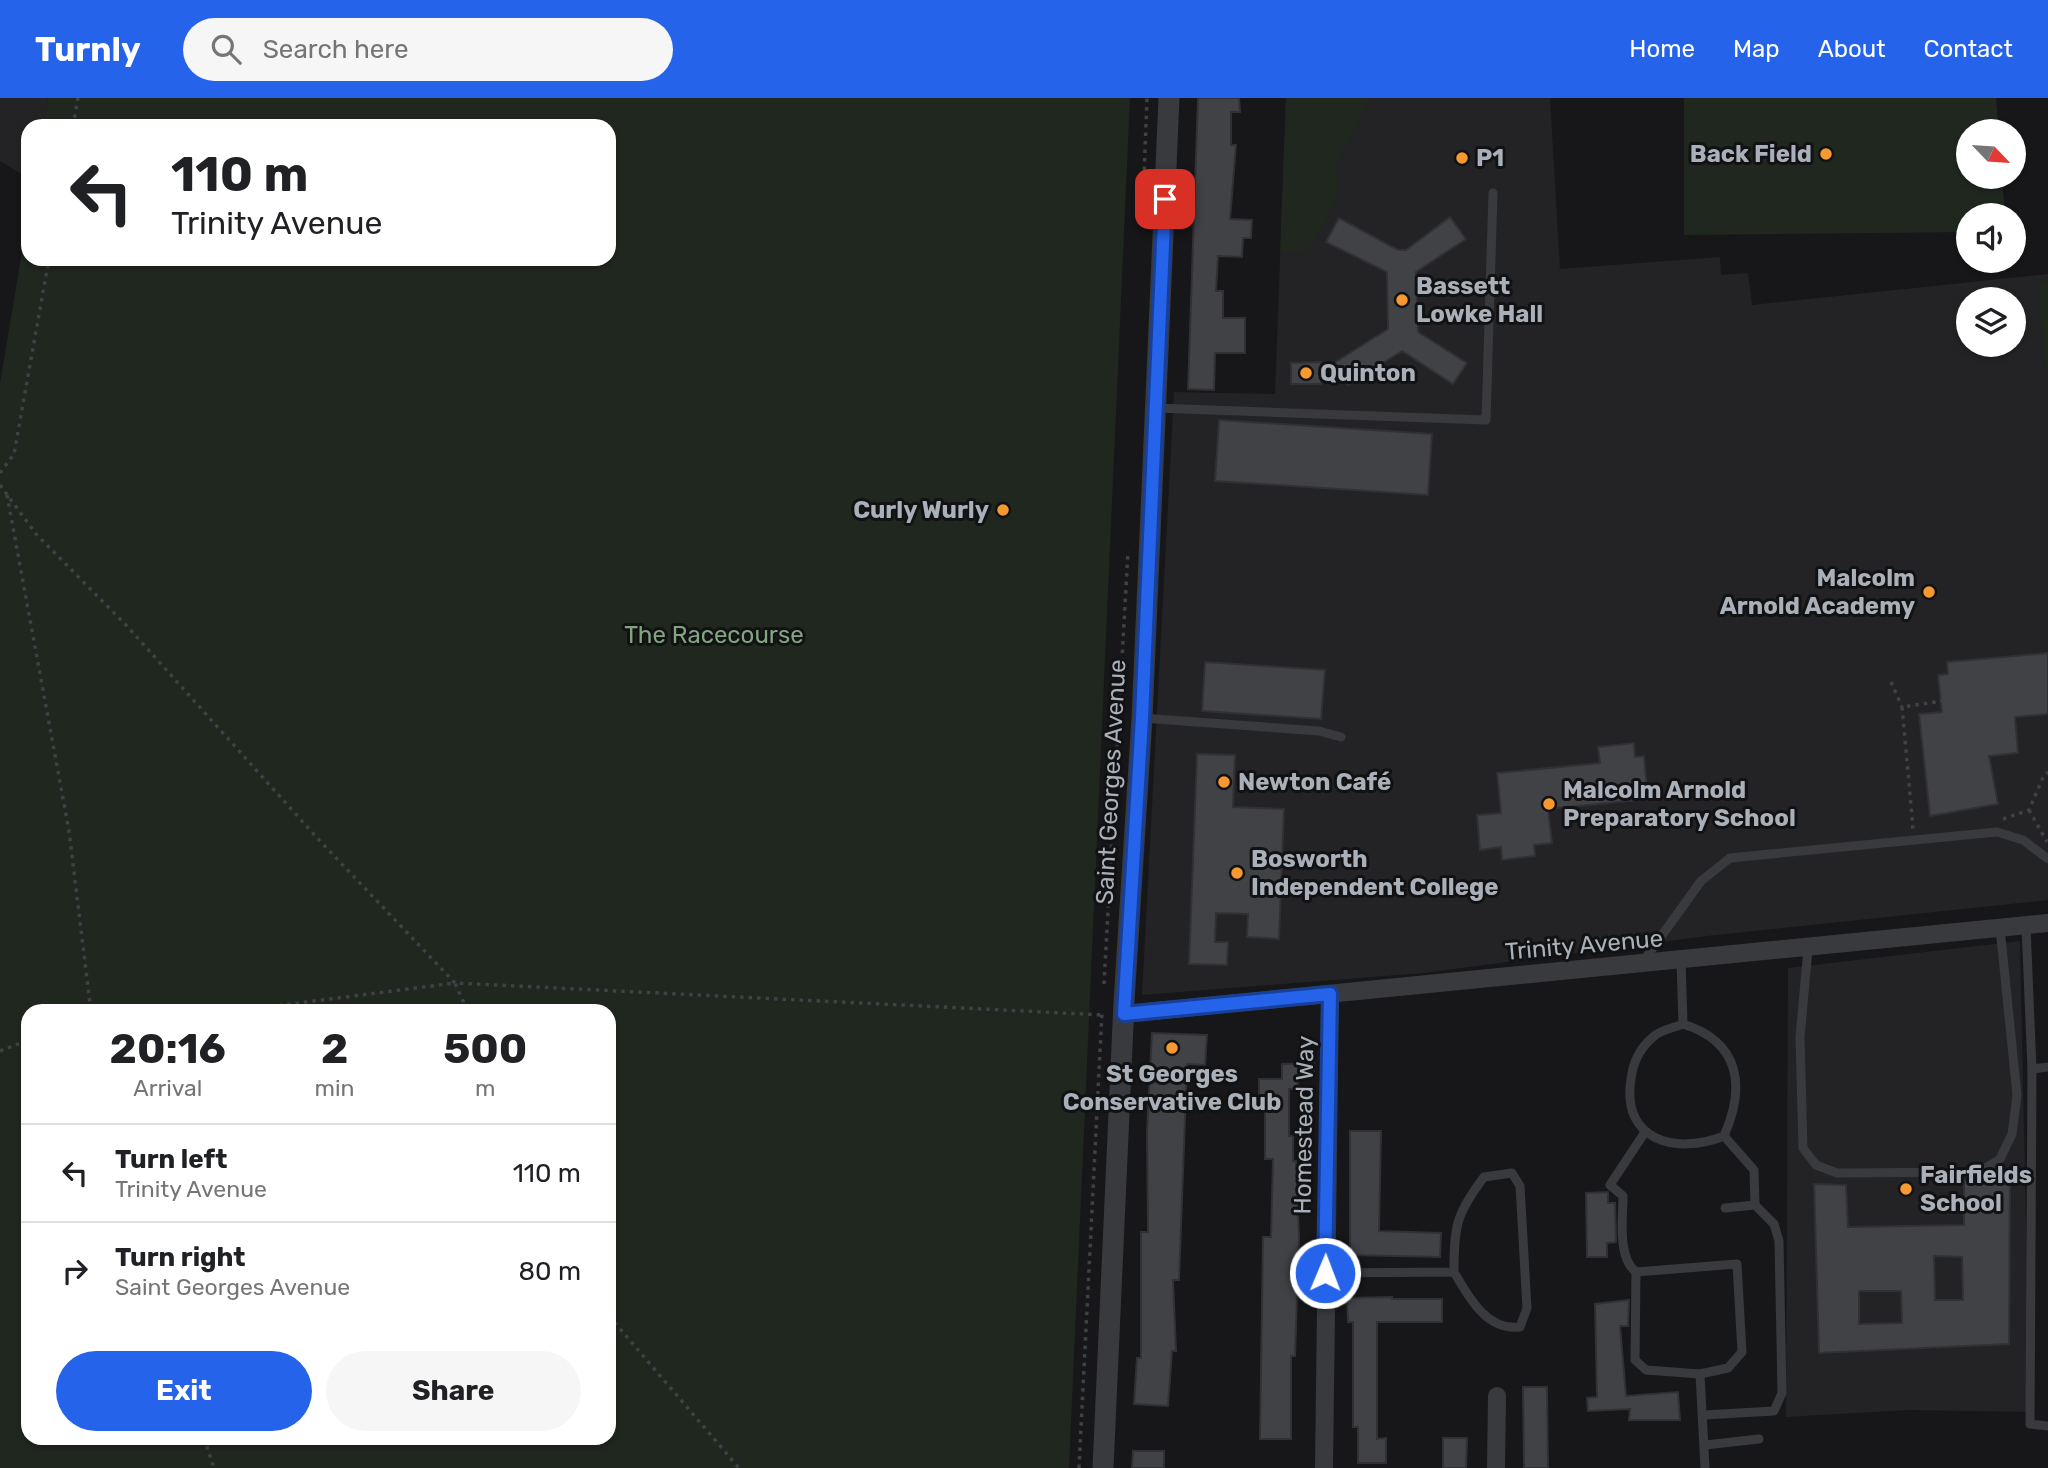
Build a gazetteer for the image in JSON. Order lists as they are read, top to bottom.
{
  "streets": {
    "street": ["Saint Georges Avenue", "Trinity Avenue", "Homestead Way"]
  },
  "crossings": [
    ["Saint Georges Avenue", "Trinity Avenue"],
    ["Trinity Avenue", "Homestead Way"]
  ],
  "parks": ["The Racecourse"],
  "places": [
    "Back Field",
    "P1",
    "Bassett Lowke Hall",
    "Quinton",
    "Curly Wurly",
    "Malcolm Arnold Academy",
    "Newton Café",
    "Malcolm Arnold Preparatory School",
    "Bosworth Independent College",
    "St Georges Conservative Club",
    "Fairfields School"
  ],
  "north": "bottom right",
  "page": {
    "header": "Turnly",
    "search": "Search here",
    "nav": [
      "Home",
      "Map",
      "About",
      "Contact"
    ],
    "turn": ["110 m", "Trinity Avenue"],
    "eta": [
      "20:16",
      "Arrival",
      "2",
      "min",
      "500",
      "m"
    ],
    "list": [
      {
        "name": "Turn left",
        "note": "Trinity Avenue",
        "value": "110 m"
      },
      {
        "name": "Turn right",
        "note": "Saint Georges Avenue",
        "value": "80 m"
      }
    ],
    "buttons": ["Exit", "Share"]
  }
}
